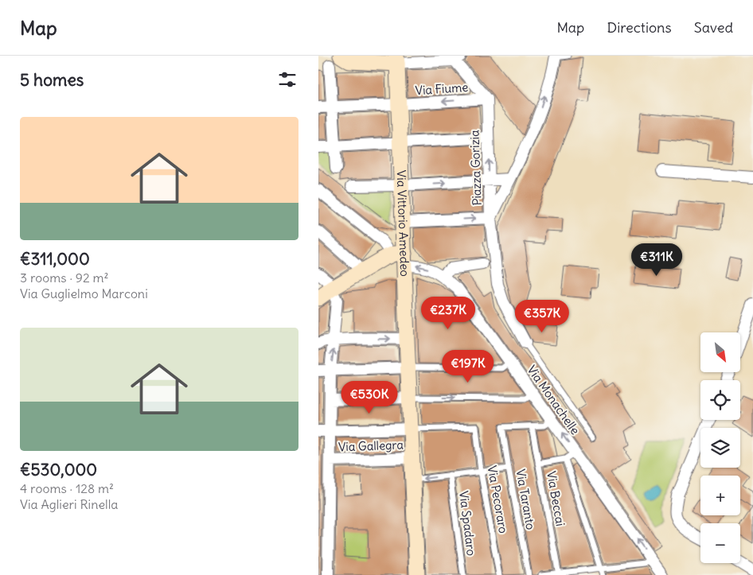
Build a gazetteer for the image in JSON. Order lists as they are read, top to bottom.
{
  "streets": {
    "street": [
      "Via Fiume",
      "Piazza Gorizia",
      "Via Vittorio Amedeo",
      "Via Monachelle",
      "Via Gallegra"
    ],
    "lane": [
      "Via Beccai",
      "Via Pecoraro",
      "Via Taranto",
      "Via Spadaro"
    ]
  },
  "crossings": [
    ["Via Fiume", "Piazza Gorizia"],
    ["Via Fiume", "Via Vittorio Amedeo"],
    ["Via Vittorio Amedeo", "Via Monachelle"],
    ["Via Vittorio Amedeo", "Via Gallegra"],
    ["Via Vittorio Amedeo", "Via Pecoraro"],
    ["Via Beccai", "Via Taranto"]
  ],
  "one_way": ["Piazza Gorizia", "Via Monachelle"],
  "north": "bottom right",
  "page": {
    "header": "Map",
    "nav": ["Map", "Directions", "Saved"],
    "heading": "5 homes",
    "list": [
      {
        "name": "€311,000",
        "note": "3 rooms · 92 m² · Via Guglielmo Marconi"
      },
      {
        "name": "€530,000",
        "note": "4 rooms · 128 m² · Via Aglieri Rinella"
      }
    ],
    "price": [
      "€311K",
      "€237K",
      "€357K",
      "€197K",
      "€530K"
    ],
    "map_buttons": ["+", "−"]
  }
}
